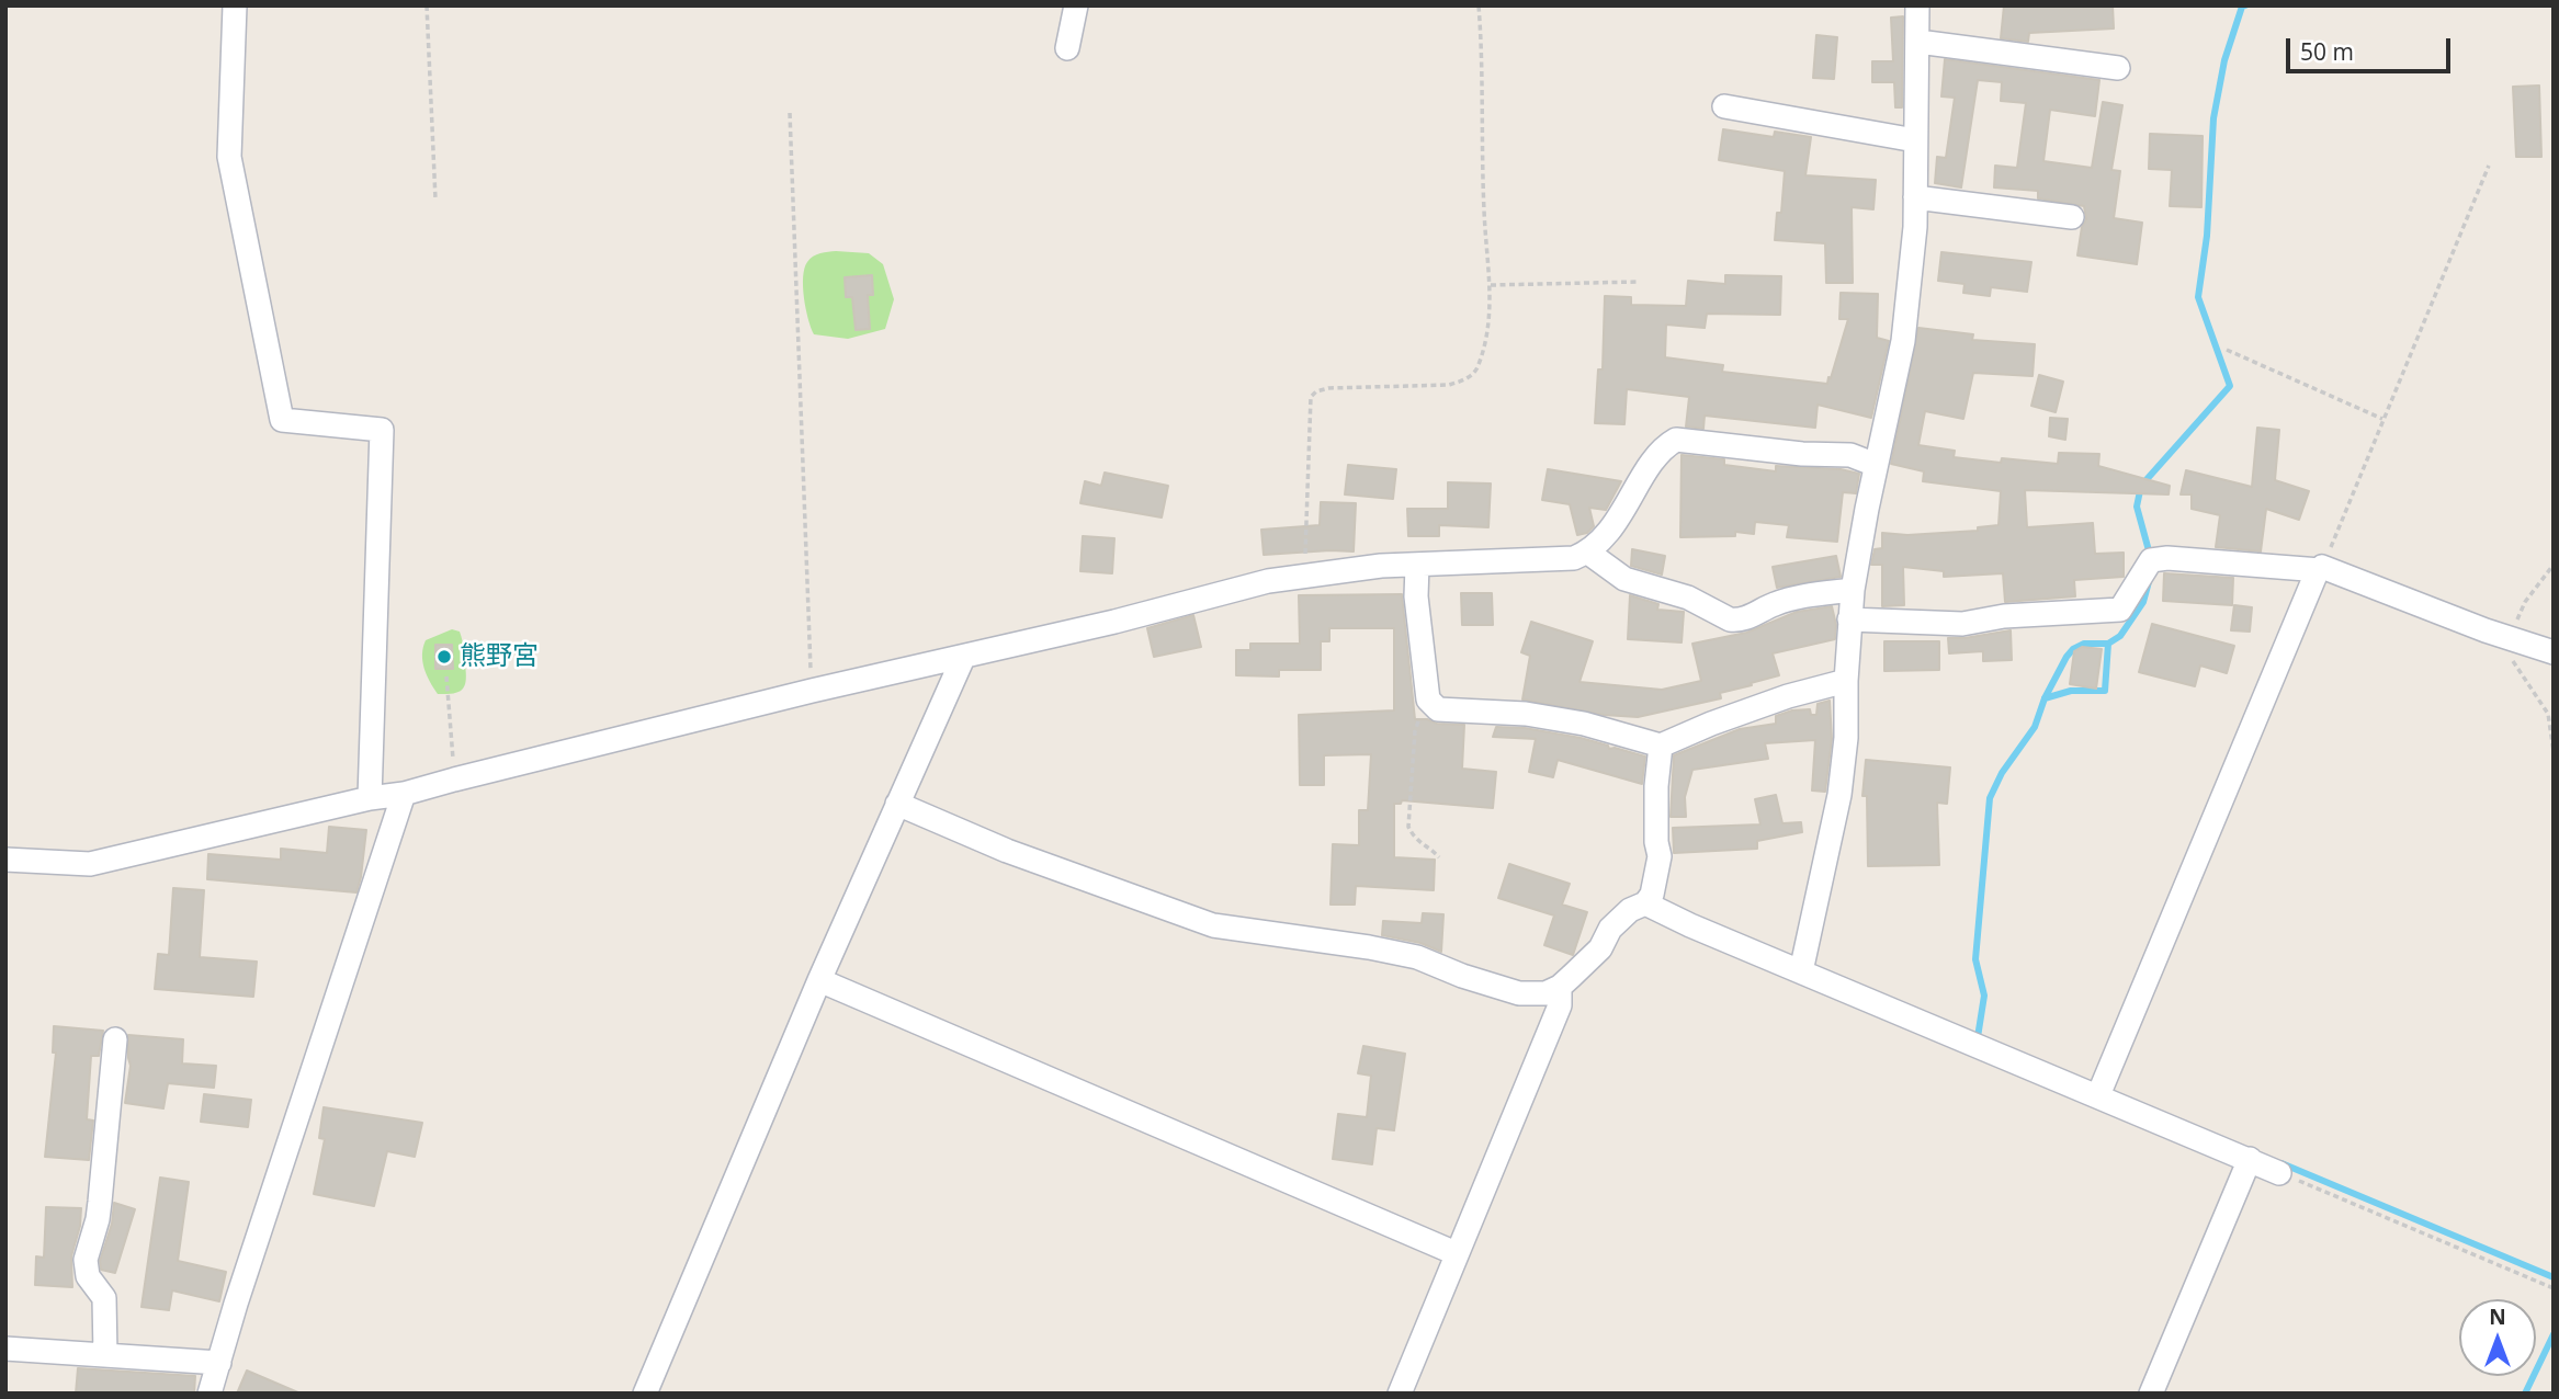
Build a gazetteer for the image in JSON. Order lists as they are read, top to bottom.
{
  "places": ["熊野宮"],
  "scale_bar": "50 m",
  "north": "top"
}
